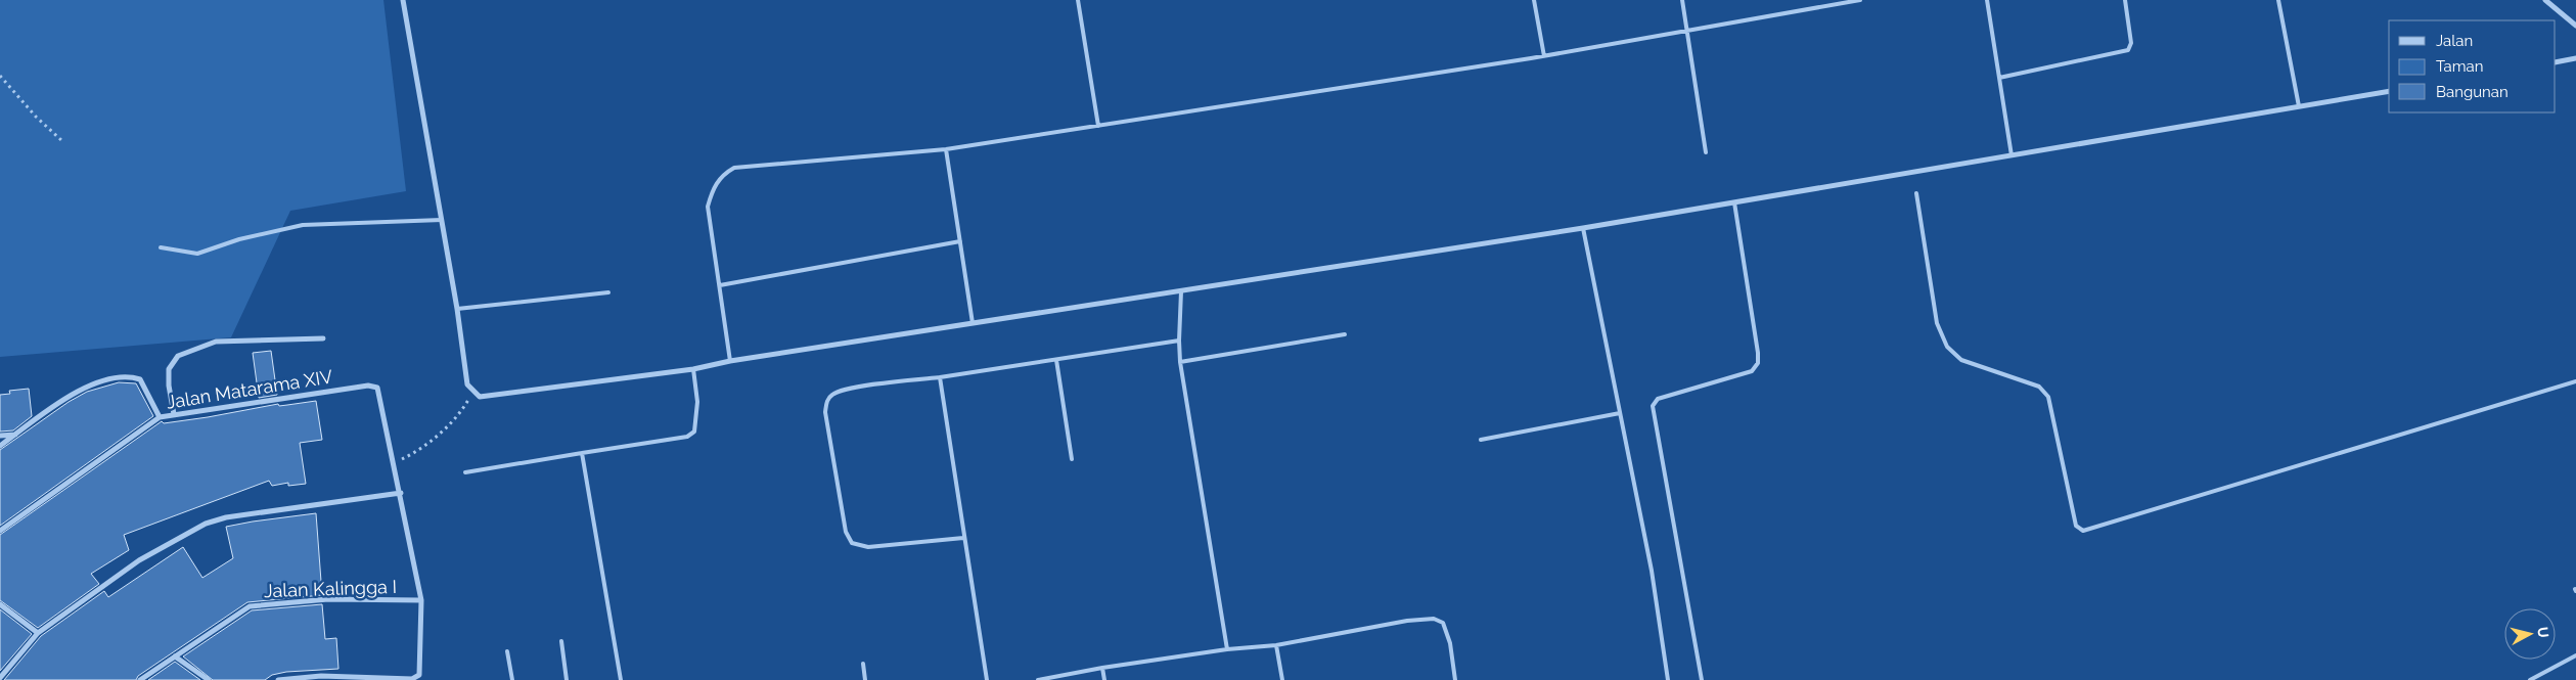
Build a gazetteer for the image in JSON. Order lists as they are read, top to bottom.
{
  "streets": {
    "street": ["Jalan Matarama XIV", "Jalan Kalingga I"]
  },
  "legend": ["Jalan", "Taman", "Bangunan"],
  "north": "right"
}
